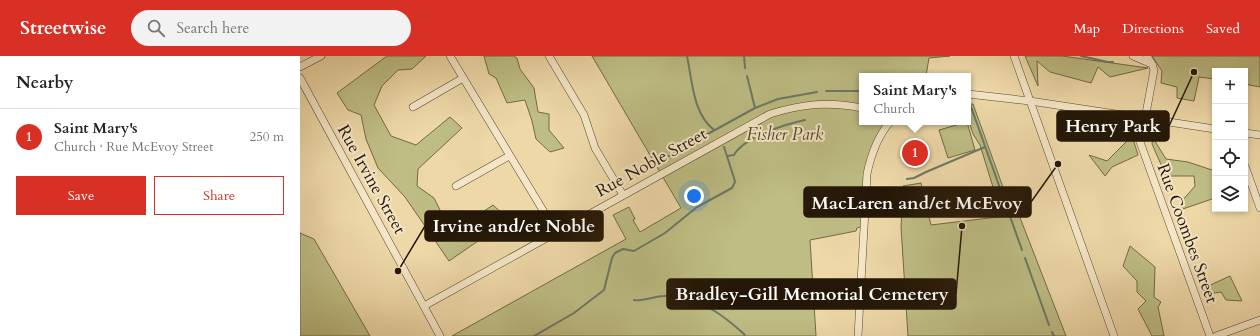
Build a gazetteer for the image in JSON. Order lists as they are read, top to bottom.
{
  "streets": {
    "street": ["Rue Noble Street", "Rue Irvine Street", "Rue Coombes Street"]
  },
  "crossings": [
    ["Rue Noble Street", "Rue Irvine Street"]
  ],
  "parks": ["Fisher Park"],
  "places": [
    "Henry Park",
    "MacLaren and/et McEvoy",
    "Bradley-Gill Memorial Cemetery",
    "Irvine and/et Noble"
  ],
  "page": {
    "header": "Streetwise",
    "search": "Search here",
    "nav": ["Map", "Directions", "Saved"],
    "heading": "Nearby",
    "map_buttons": ["+", "−"],
    "popup": ["Saint Mary's", "Church"],
    "list": [
      {
        "mark": "1",
        "name": "Saint Mary's",
        "note": "Church · Rue McEvoy Street",
        "value": "250 m"
      }
    ],
    "pins": "1",
    "buttons": ["Save", "Share"]
  }
}
